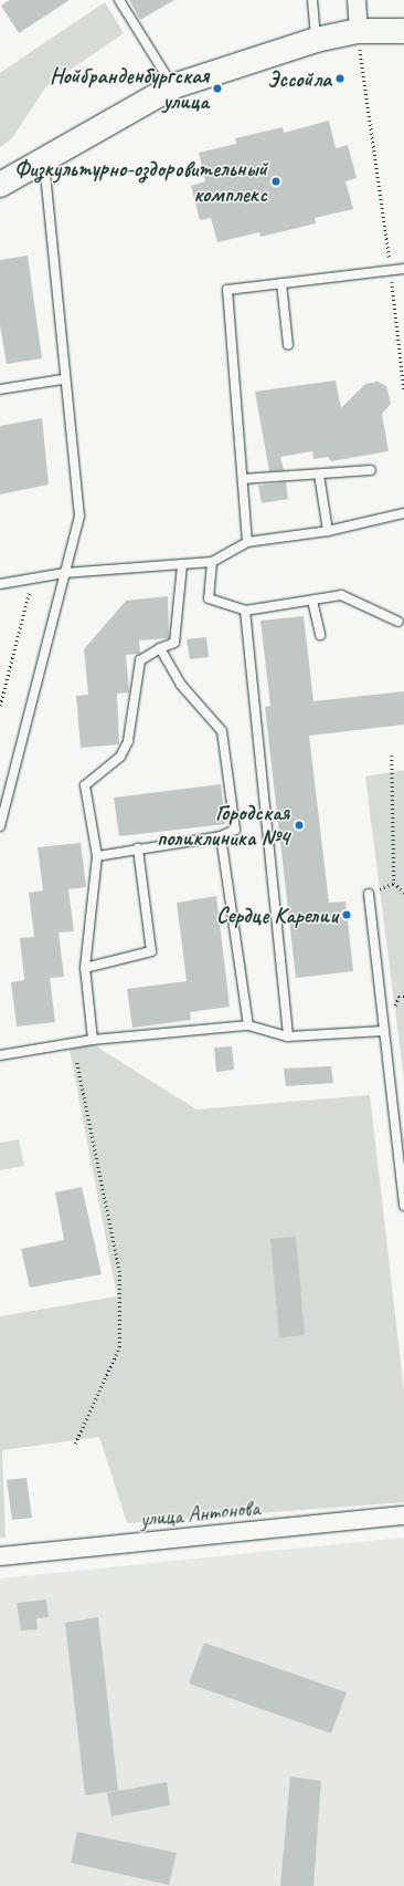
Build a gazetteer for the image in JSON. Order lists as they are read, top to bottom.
{
  "streets": {
    "street": ["улица Антонова"]
  },
  "places": [
    "Эссойла",
    "Нойбранденбургская улица",
    "Физкультурно-оздоровительный комплекс",
    "Городская поликлиника №4",
    "Сердце Карелии"
  ]
}
